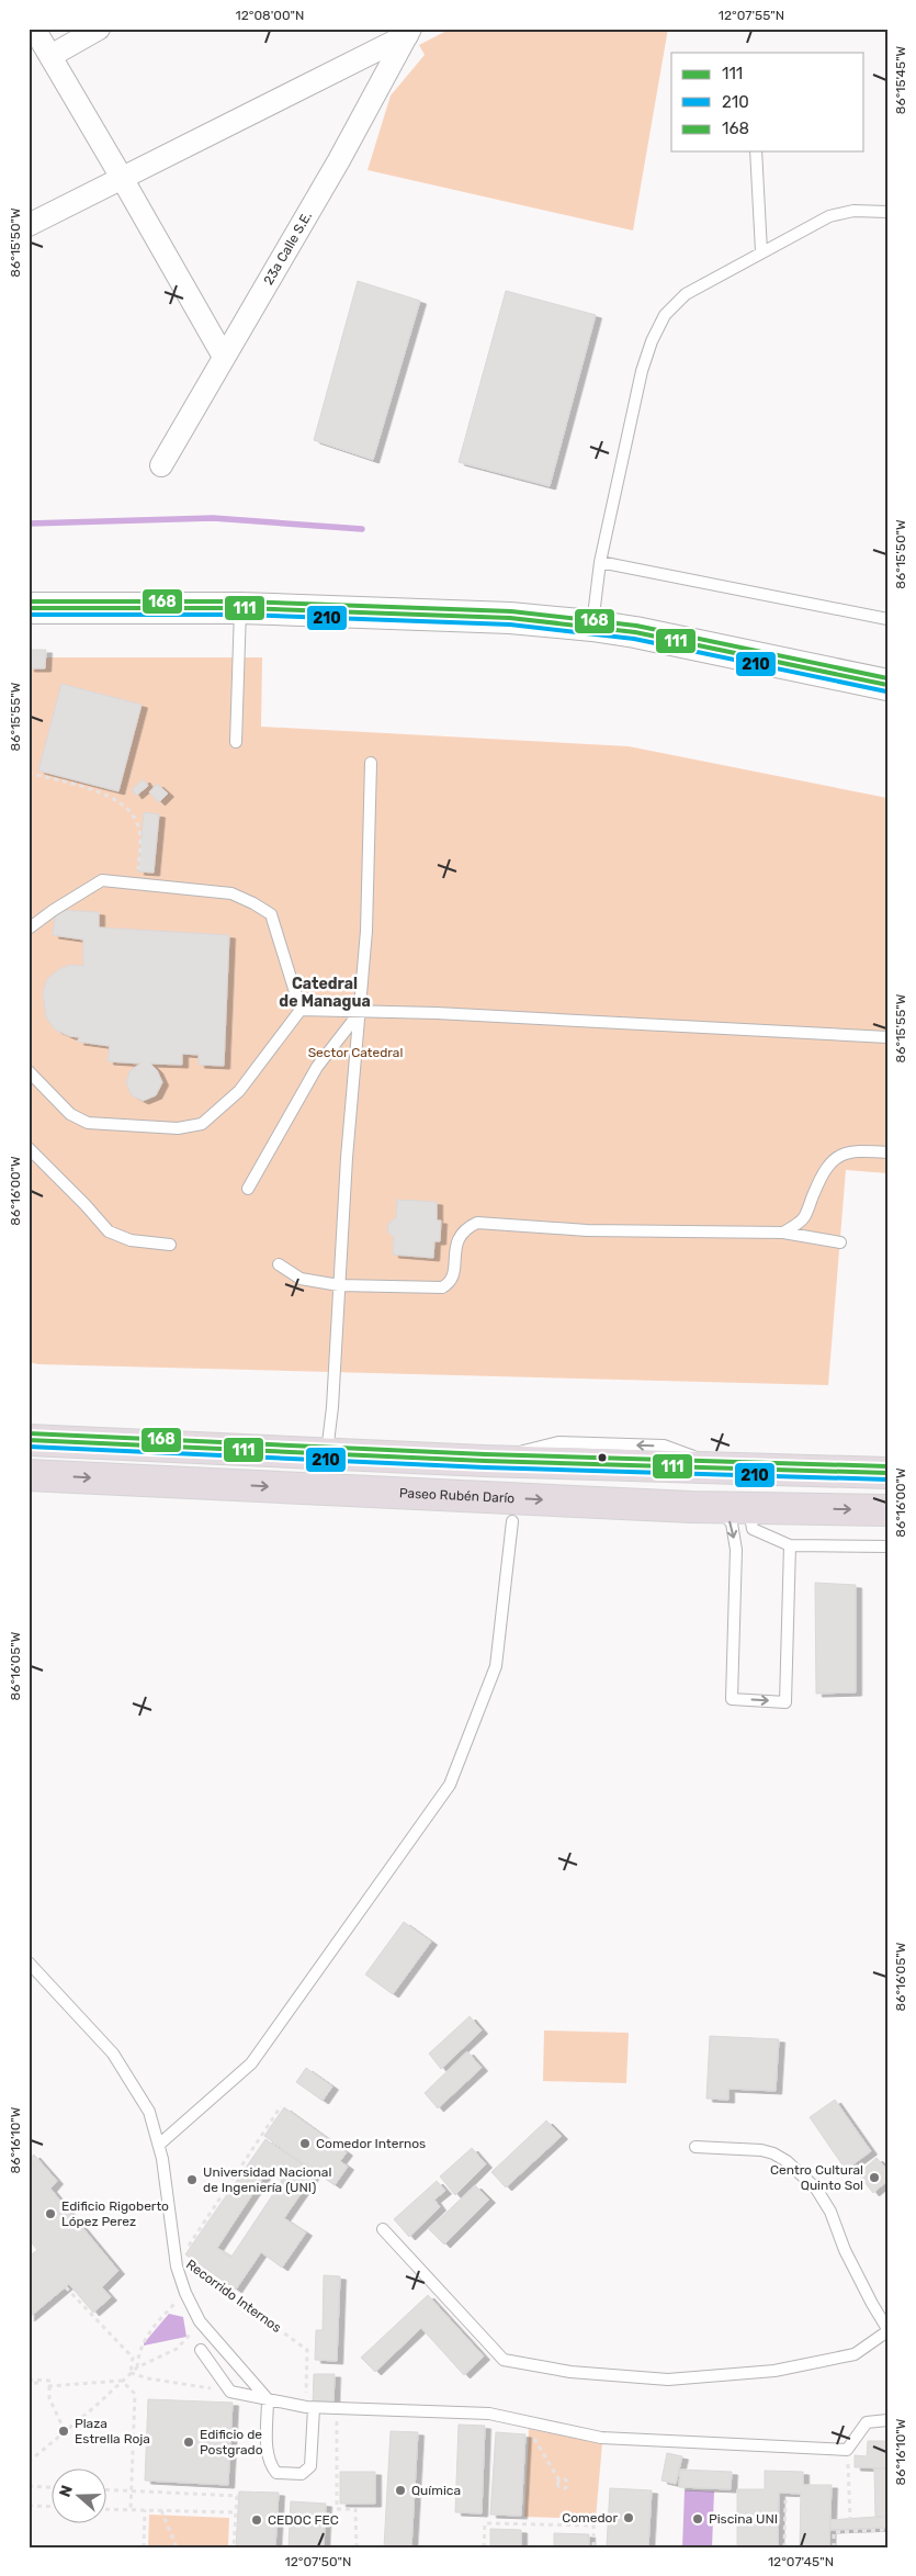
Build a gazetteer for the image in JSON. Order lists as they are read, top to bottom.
{
  "streets": {
    "highway": ["Paseo Rubén Darío"],
    "street": ["23a Calle S.E."],
    "path": ["Recorrido Internos"]
  },
  "districts": ["Catedral de Managua"],
  "parks": ["Sector Catedral"],
  "places": [
    "Comedor Internos",
    "Centro Cultural Quinto Sol",
    "Universidad Nacional de Ingeniería (UNI)",
    "Edificio Rigoberto López Perez",
    "Plaza Estrella Roja",
    "Edificio de Postgrado",
    "Química",
    "Comedor",
    "Piscina UNI",
    "CEDOC FEC"
  ],
  "lines": ["transit line 168", "transit line 111", "transit line 210"],
  "legend": ["111", "210", "168"],
  "north": "left",
  "coordinates": [
    "12°08'00\"N",
    "12°07'55\"N",
    "86°15'45\"W",
    "86°15'50\"W",
    "86°15'55\"W",
    "86°16'00\"W",
    "86°16'05\"W",
    "86°16'10\"W",
    "12°07'50\"N",
    "12°07'45\"N"
  ]
}
